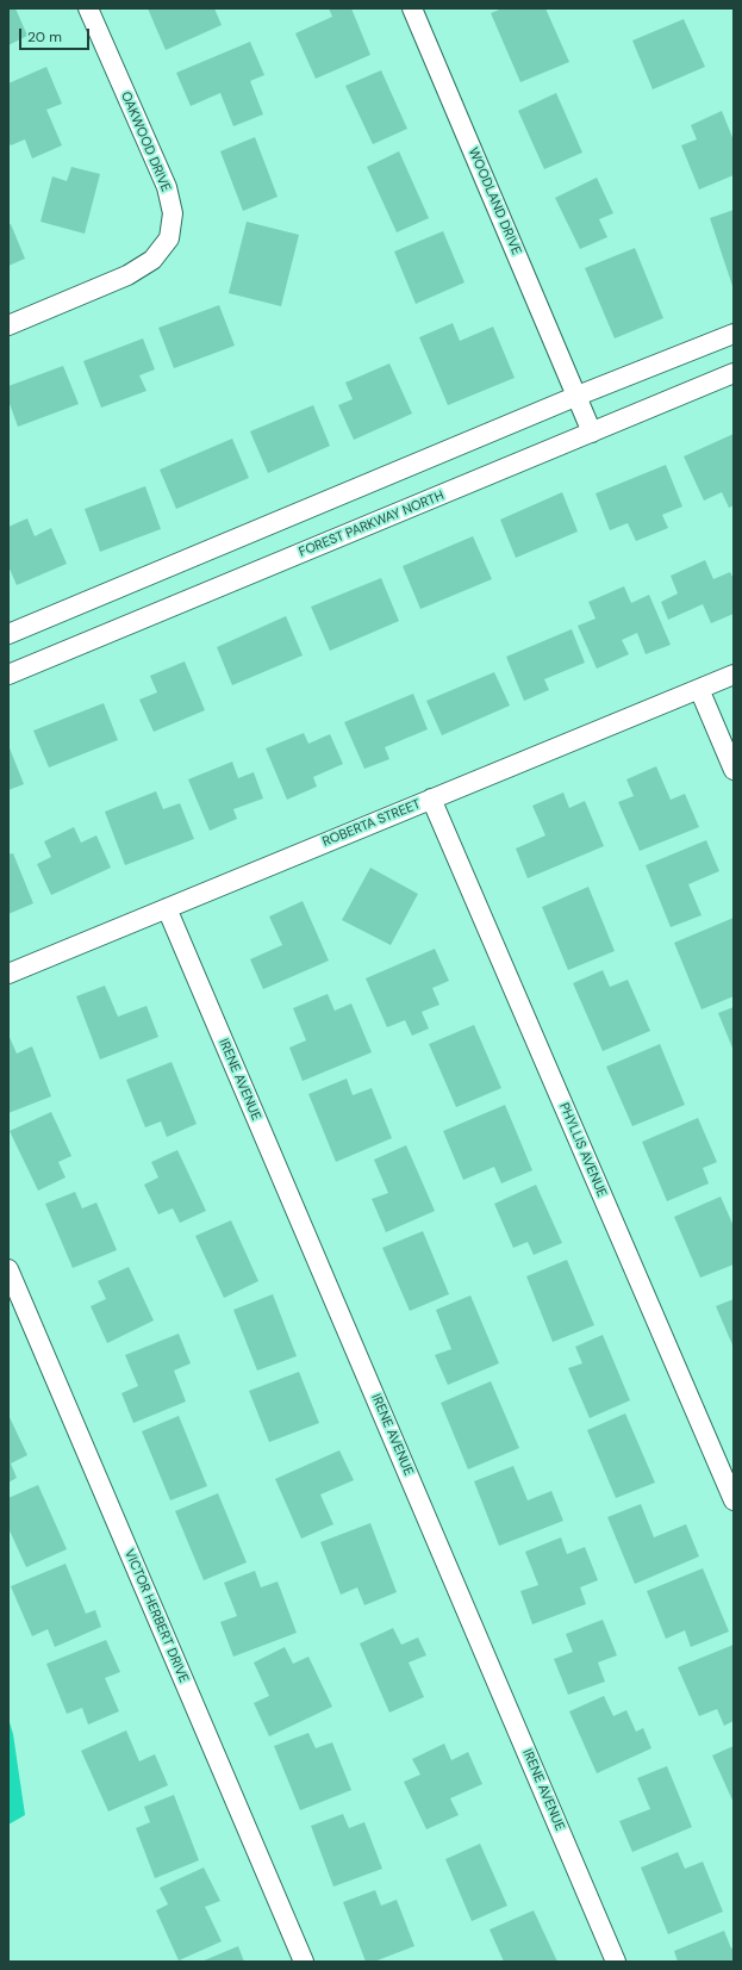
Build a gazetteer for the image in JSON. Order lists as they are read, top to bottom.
{
  "streets": {
    "street": [
      "OAKWOOD DRIVE",
      "WOODLAND DRIVE",
      "FOREST PARKWAY NORTH",
      "ROBERTA STREET",
      "IRENE AVENUE",
      "PHYLLIS AVENUE",
      "VICTOR HERBERT DRIVE"
    ]
  },
  "crossings": [
    ["WOODLAND DRIVE", "FOREST PARKWAY NORTH"],
    ["ROBERTA STREET", "IRENE AVENUE"],
    ["ROBERTA STREET", "PHYLLIS AVENUE"]
  ],
  "scale_bar": "20 m"
}
